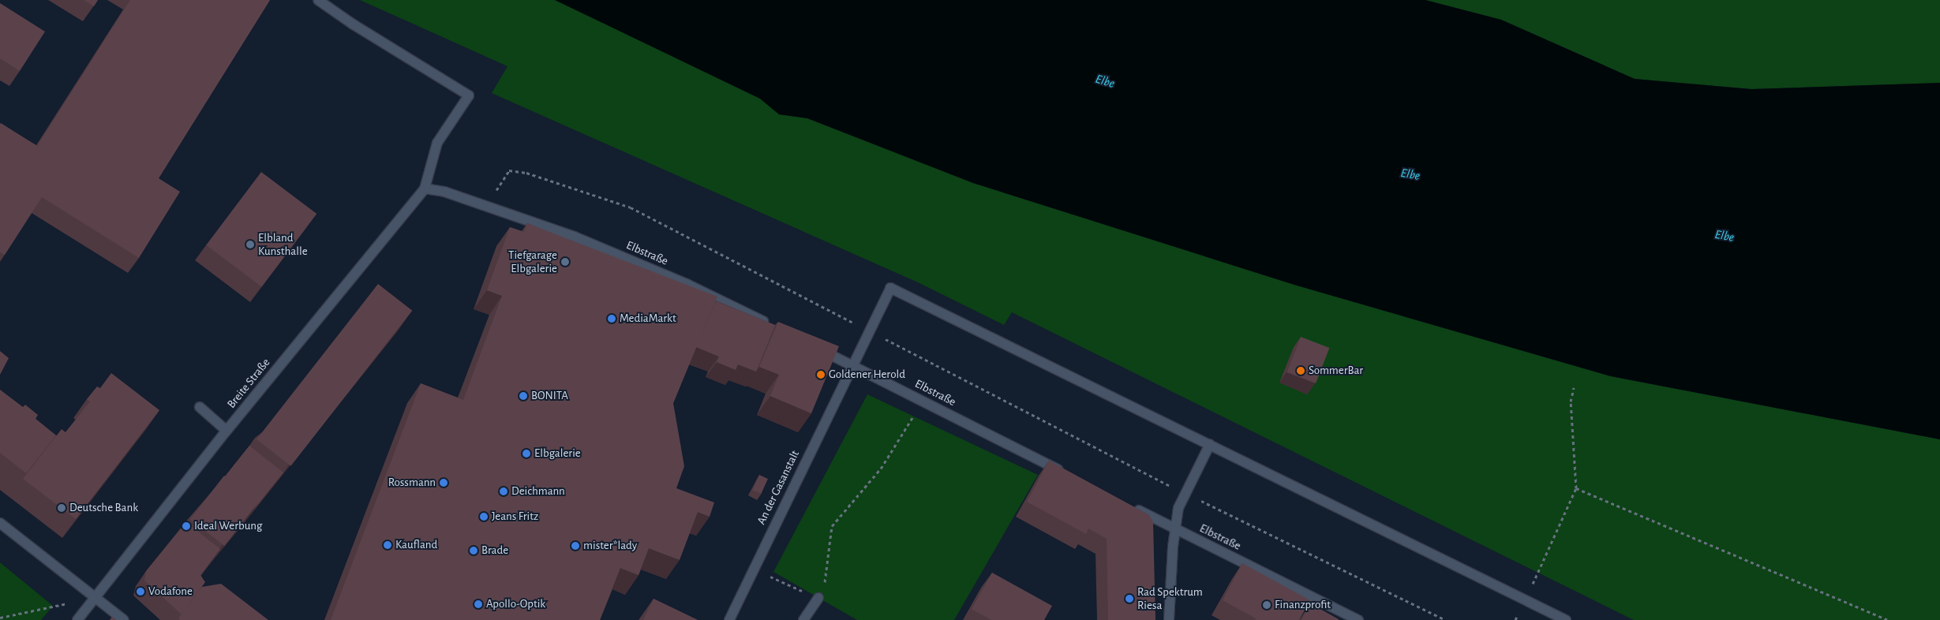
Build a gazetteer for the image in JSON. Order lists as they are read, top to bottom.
{
  "streets": {
    "street": ["Elbstraße", "Breite Straße", "An der Gasanstalt"]
  },
  "crossings": [
    ["Elbstraße", "Breite Straße"],
    ["Elbstraße", "An der Gasanstalt"]
  ],
  "water": ["Elbe"],
  "places": [
    "Elbland Kunsthalle",
    "Tiefgarage Elbgalerie",
    "MediaMarkt",
    "SommerBar",
    "Goldener Herold",
    "BONITA",
    "Elbgalerie",
    "Rossmann",
    "Deichmann",
    "Deutsche Bank",
    "Jeans Fritz",
    "Ideal Werbung",
    "Kaufland",
    "mister*lady",
    "Brade",
    "Vodafone",
    "Rad Spektrum Riesa",
    "Apollo-Optik",
    "Finanzprofit"
  ]
}
